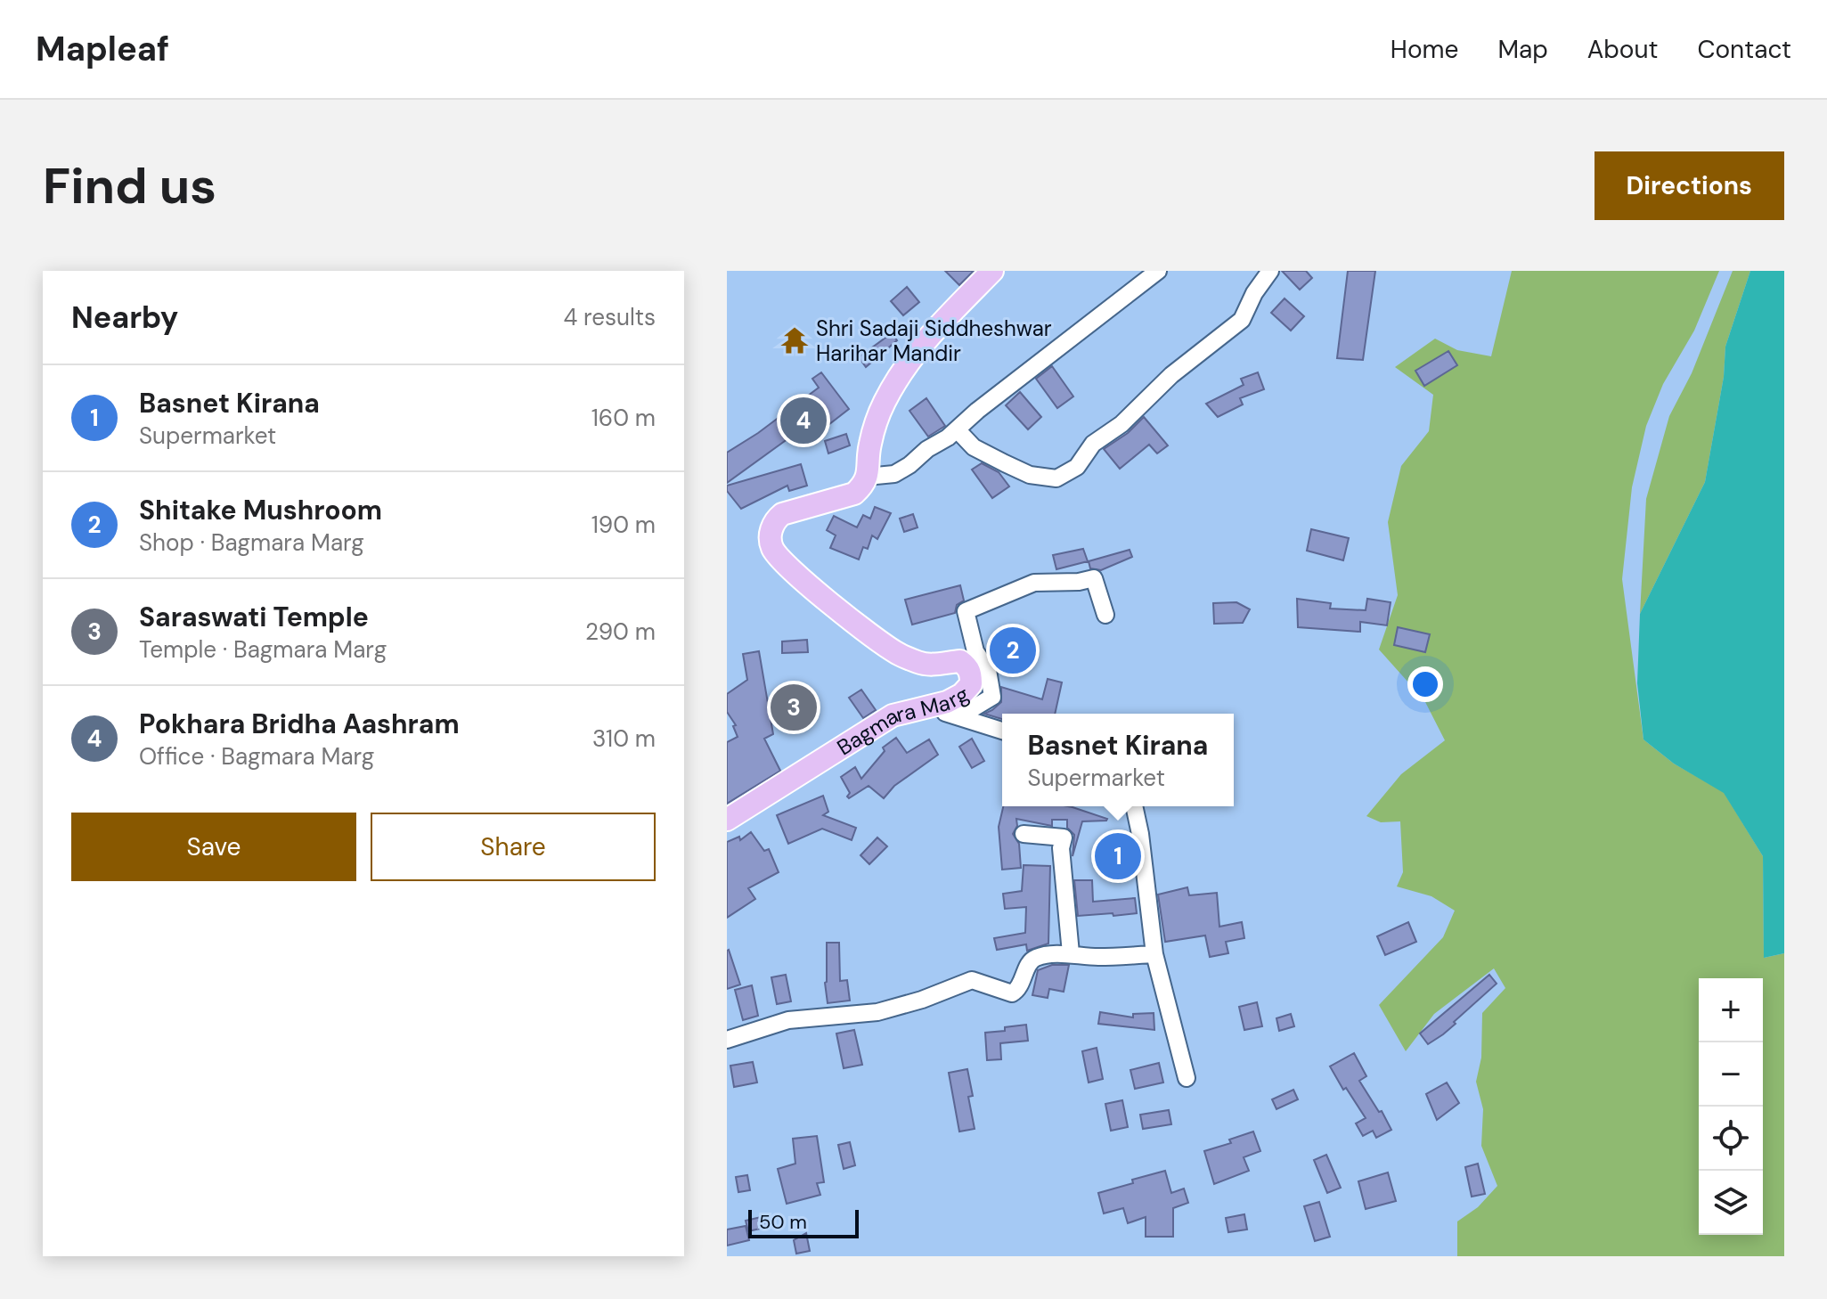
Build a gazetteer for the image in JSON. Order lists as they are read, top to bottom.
{
  "streets": {
    "main road": ["Bagmara Marg"]
  },
  "places": {
    "temple": ["Shri Sadaji Siddheshwar Harihar Mandir"]
  },
  "scale_bar": "50 m",
  "page": {
    "header": "Mapleaf",
    "nav": [
      "Home",
      "Map",
      "About",
      "Contact"
    ],
    "buttons": [
      "Directions",
      ["Save", "Share"]
    ],
    "title": "Find us",
    "heading": ["Nearby", "4 results"],
    "list": [
      {
        "mark": "1",
        "name": "Basnet Kirana",
        "note": "Supermarket",
        "value": "160 m"
      },
      {
        "mark": "2",
        "name": "Shitake Mushroom",
        "note": "Shop · Bagmara Marg",
        "value": "190 m"
      },
      {
        "mark": "3",
        "name": "Saraswati Temple",
        "note": "Temple · Bagmara Marg",
        "value": "290 m"
      },
      {
        "mark": "4",
        "name": "Pokhara Bridha Aashram",
        "note": "Office · Bagmara Marg",
        "value": "310 m"
      }
    ],
    "pins": [
      "4",
      "2",
      "3",
      "1"
    ],
    "popup": ["Basnet Kirana", "Supermarket"],
    "map_buttons": ["+", "−"],
    "scale": "50 m"
  }
}
